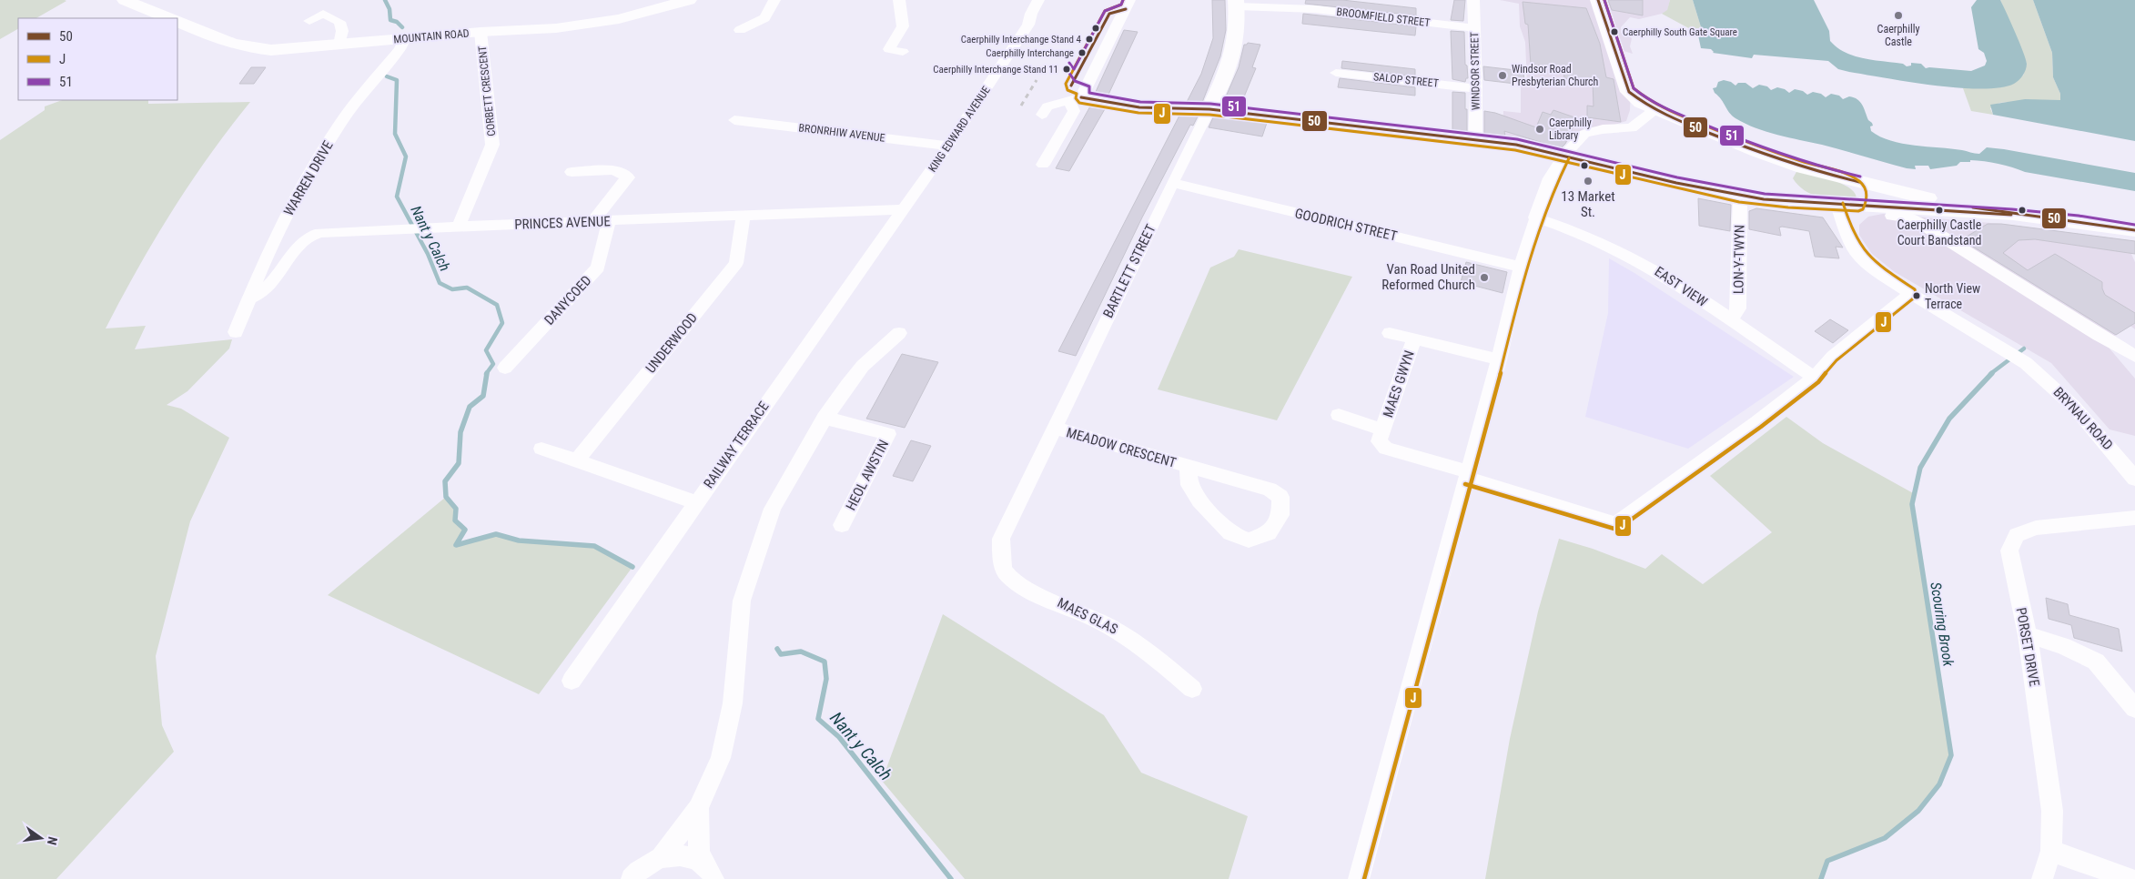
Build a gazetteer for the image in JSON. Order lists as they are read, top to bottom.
{
  "streets": {
    "main road": ["MOUNTAIN ROAD", "BARTLETT STREET"],
    "street": [
      "BROOMFIELD STREET",
      "WINDSOR STREET",
      "SALOP STREET",
      "CORBETT CRESCENT",
      "KING EDWARD AVENUE",
      "BRONRHIW AVENUE",
      "WARREN DRIVE",
      "PRINCES AVENUE",
      "GOODRICH STREET",
      "LON-Y-TWYN",
      "EAST VIEW",
      "DANYCOED",
      "UNDERWOOD",
      "MAES GWYN",
      "BRYNAU ROAD",
      "RAILWAY TERRACE",
      "MEADOW CRESCENT",
      "HEOL AWSTIN",
      "MAES GLAS",
      "PORSET DRIVE"
    ]
  },
  "crossings": [
    ["BROOMFIELD STREET", "WINDSOR STREET"],
    ["BROOMFIELD STREET", "BARTLETT STREET"],
    ["MOUNTAIN ROAD", "CORBETT CRESCENT"],
    ["MOUNTAIN ROAD", "WARREN DRIVE"],
    ["WINDSOR STREET", "SALOP STREET"],
    ["CORBETT CRESCENT", "PRINCES AVENUE"],
    ["KING EDWARD AVENUE", "BRONRHIW AVENUE"],
    ["KING EDWARD AVENUE", "PRINCES AVENUE"],
    ["KING EDWARD AVENUE", "RAILWAY TERRACE"],
    ["WARREN DRIVE", "PRINCES AVENUE"],
    ["PRINCES AVENUE", "DANYCOED"],
    ["PRINCES AVENUE", "UNDERWOOD"],
    ["PRINCES AVENUE", "RAILWAY TERRACE"],
    ["GOODRICH STREET", "BARTLETT STREET"],
    ["LON-Y-TWYN", "EAST VIEW"],
    ["BARTLETT STREET", "MEADOW CRESCENT"],
    ["BARTLETT STREET", "MAES GLAS"]
  ],
  "water": ["Nant y Calch", "Scouring Brook"],
  "places": [
    "Caerphilly Castle",
    "Caerphilly South Gate Square",
    "Caerphilly Interchange Stand 4",
    "Caerphilly Interchange",
    "Caerphilly Interchange Stand 11",
    "Windsor Road Presbyterian Church",
    "Caerphilly Library",
    "13 Market St.",
    "Caerphilly Castle Court Bandstand",
    "Van Road United Reformed Church",
    "North View Terrace"
  ],
  "lines": ["transit line 50", "transit line J", "transit line 51"],
  "legend": ["50", "J", "51"],
  "north": "right"
}
